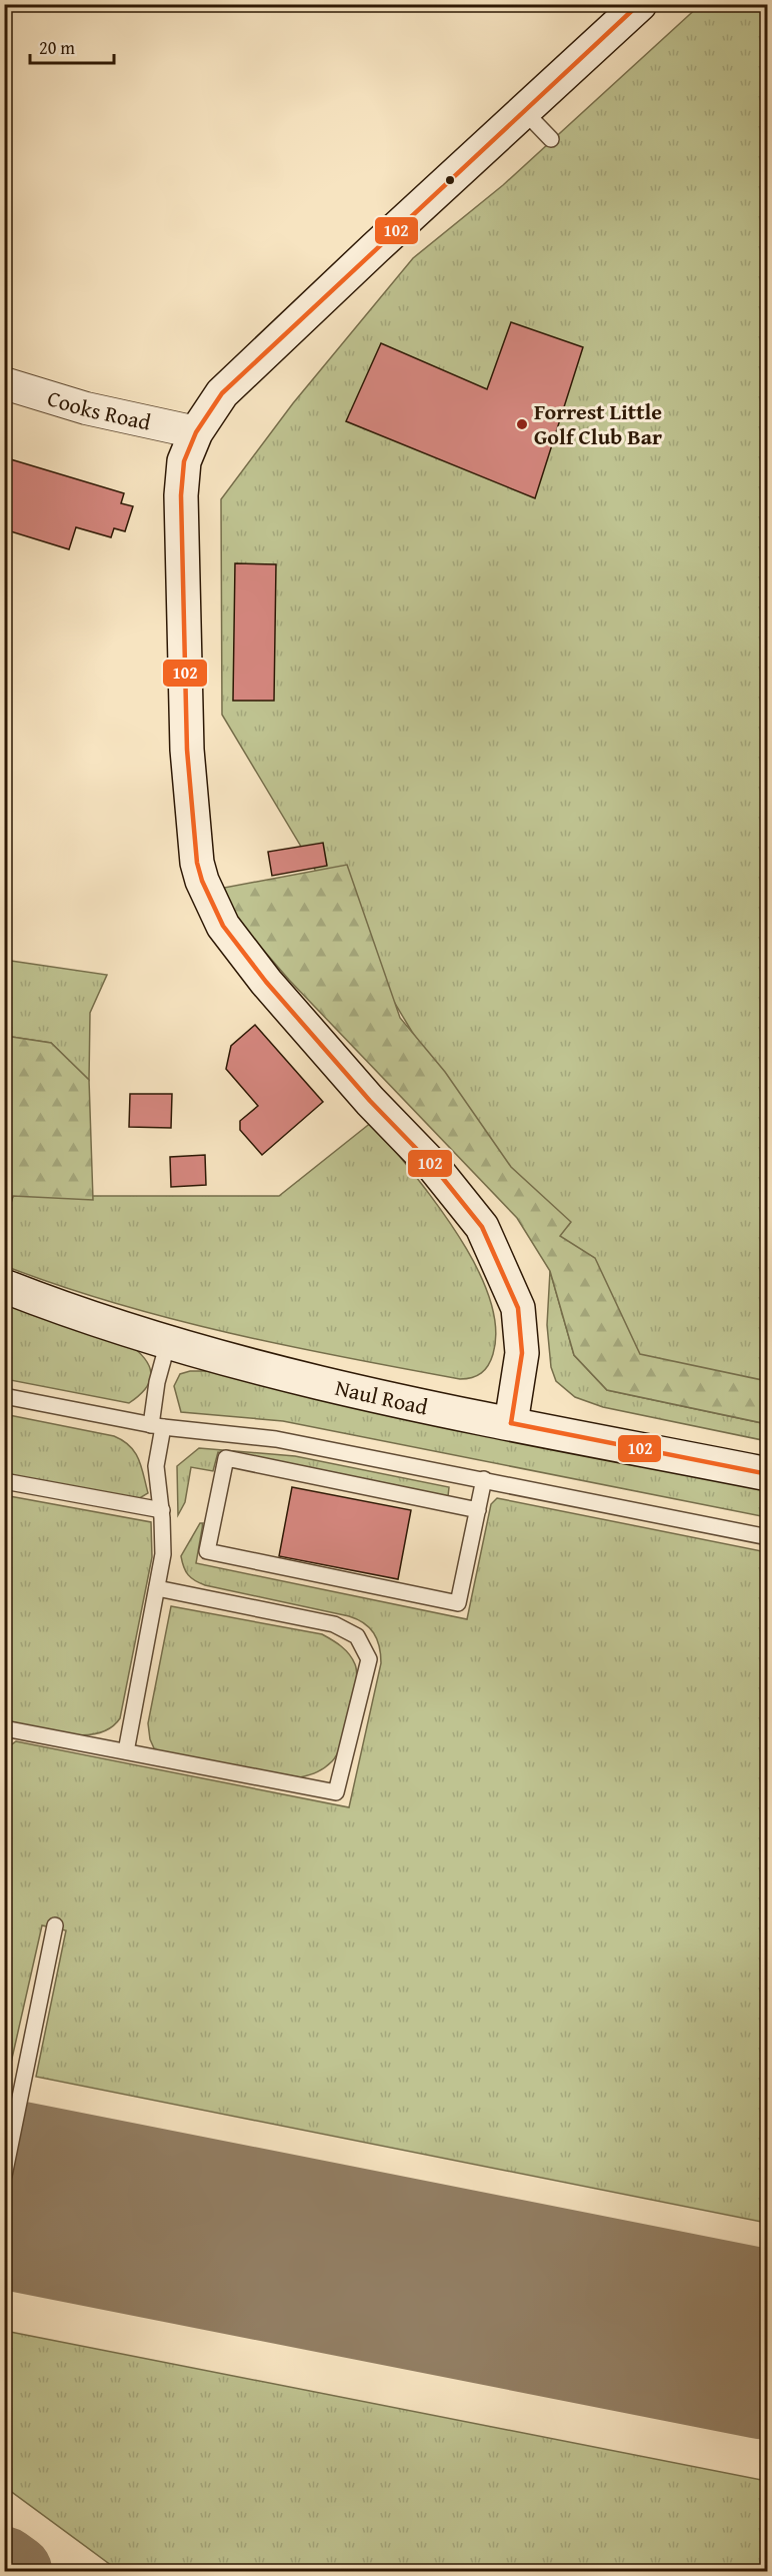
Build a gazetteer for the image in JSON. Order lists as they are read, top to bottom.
{
  "streets": {
    "street": ["Cooks Road", "Naul Road"]
  },
  "places": ["Forrest Little Golf Club Bar"],
  "lines": ["transit line 102"],
  "scale_bar": "20 m"
}
